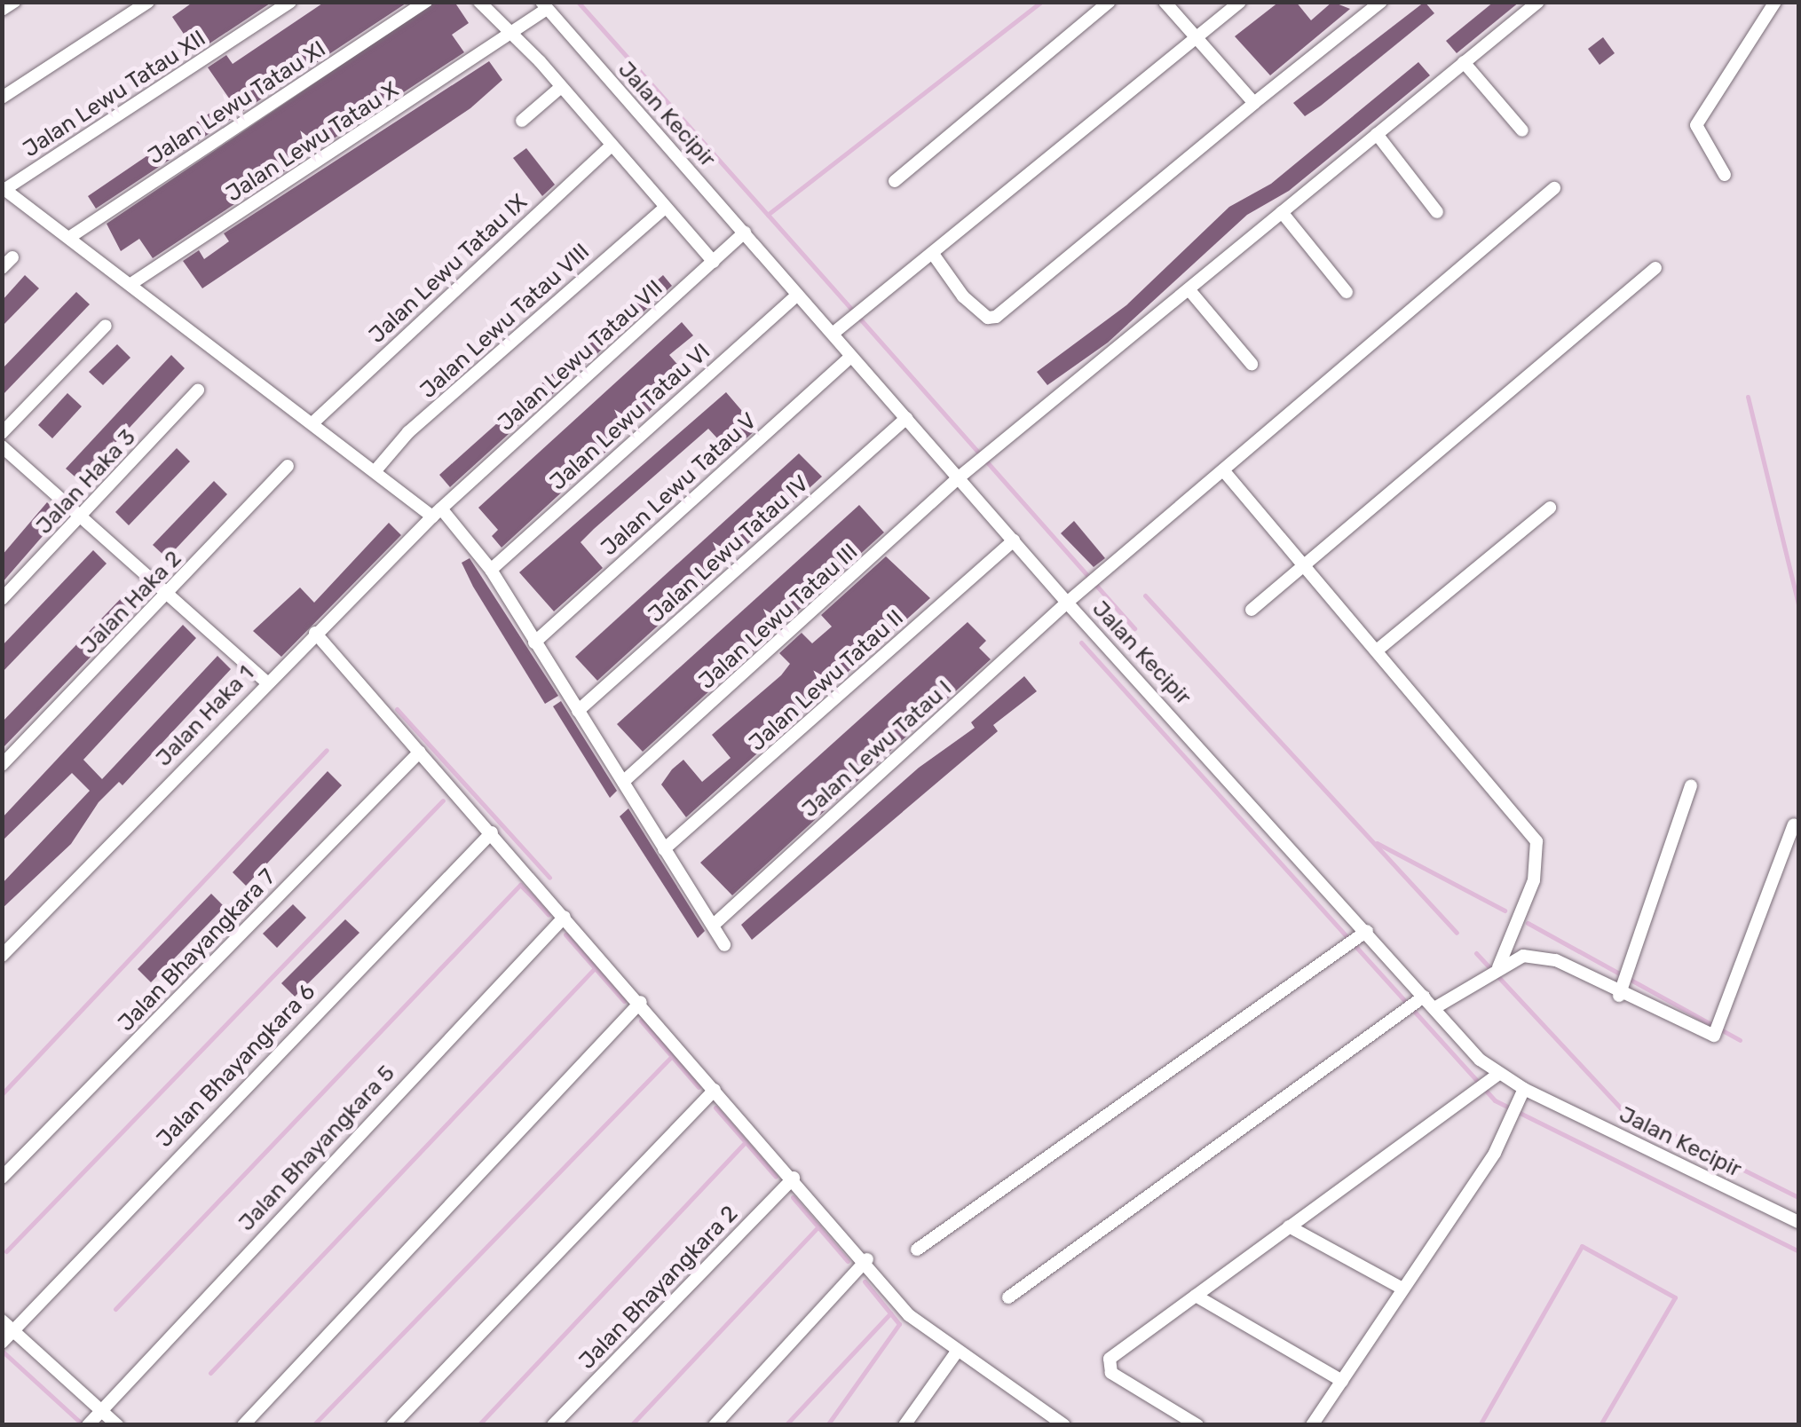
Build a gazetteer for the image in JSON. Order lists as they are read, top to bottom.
{
  "streets": {
    "street": [
      "Jalan Lewu Tatau XII",
      "Jalan Lewu Tatau XI",
      "Jalan Kecipir",
      "Jalan Lewu Tatau X",
      "Jalan Lewu Tatau IX",
      "Jalan Lewu Tatau VIII",
      "Jalan Lewu Tatau VII",
      "Jalan Lewu Tatau VI",
      "Jalan Haka 3",
      "Jalan Lewu Tatau V",
      "Jalan Lewu Tatau IV",
      "Jalan Haka 2",
      "Jalan Lewu Tatau III",
      "Jalan Lewu Tatau II",
      "Jalan Haka 1",
      "Jalan Lewu Tatau I",
      "Jalan Bhayangkara 7",
      "Jalan Bhayangkara 6",
      "Jalan Bhayangkara 5",
      "Jalan Bhayangkara 2"
    ]
  },
  "crossings": [
    ["Jalan Kecipir", "Jalan Lewu Tatau X"],
    ["Jalan Kecipir", "Jalan Lewu Tatau VII"],
    ["Jalan Kecipir", "Jalan Lewu Tatau VI"],
    ["Jalan Kecipir", "Jalan Lewu Tatau V"],
    ["Jalan Kecipir", "Jalan Lewu Tatau IV"],
    ["Jalan Kecipir", "Jalan Lewu Tatau III"],
    ["Jalan Kecipir", "Jalan Lewu Tatau II"],
    ["Jalan Kecipir", "Jalan Lewu Tatau I"],
    ["Jalan Lewu Tatau VII", "Jalan Haka 1"]
  ]
}
